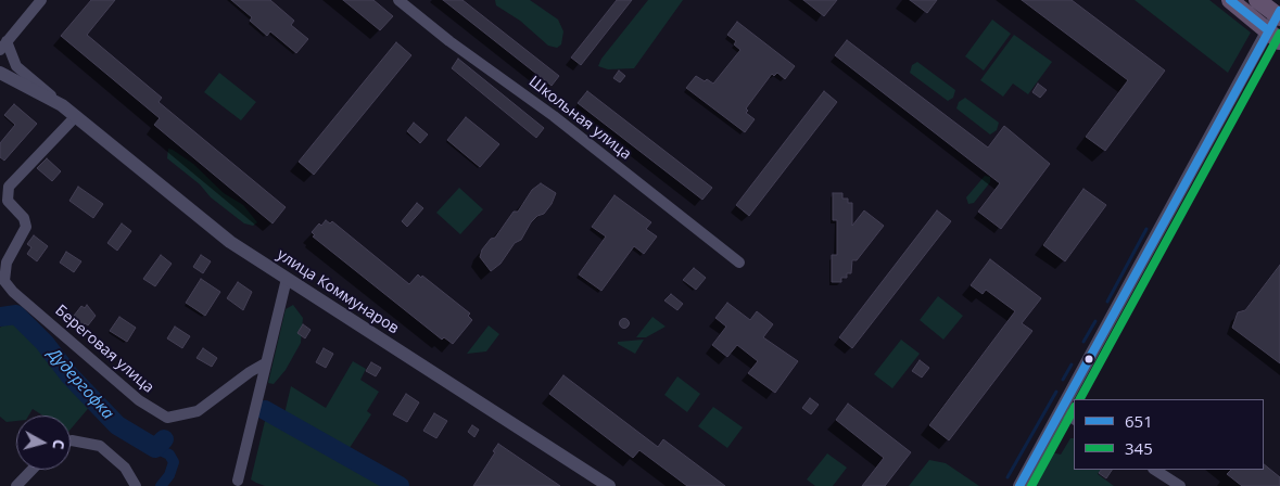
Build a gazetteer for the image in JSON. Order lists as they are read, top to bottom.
{
  "streets": {
    "street": ["Школьная улица", "улица Коммунаров", "Береговая улица"]
  },
  "crossings": [
    ["улица Коммунаров", "Береговая улица"]
  ],
  "water": ["Дудергофка"],
  "lines": ["transit line 651", "transit line 345"],
  "legend": ["651", "345"],
  "north": "right"
}
